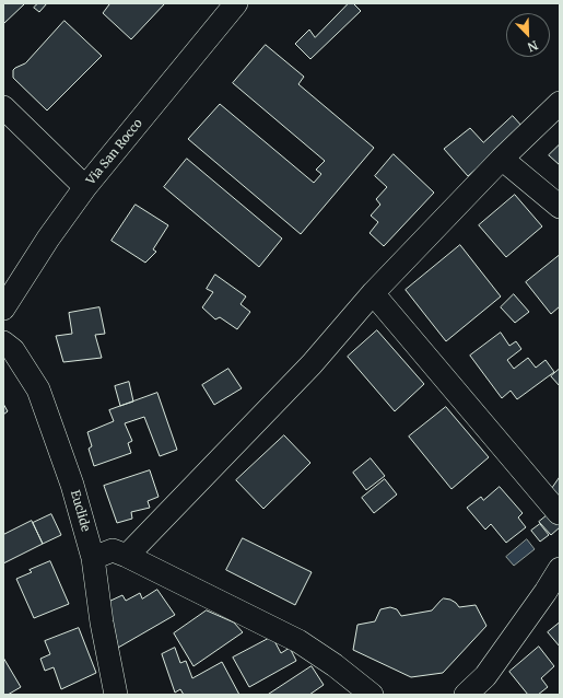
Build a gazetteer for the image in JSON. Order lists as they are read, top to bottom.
{
  "streets": {
    "street": ["Via San Rocco", "Euclide"]
  },
  "north": "bottom right"
}
